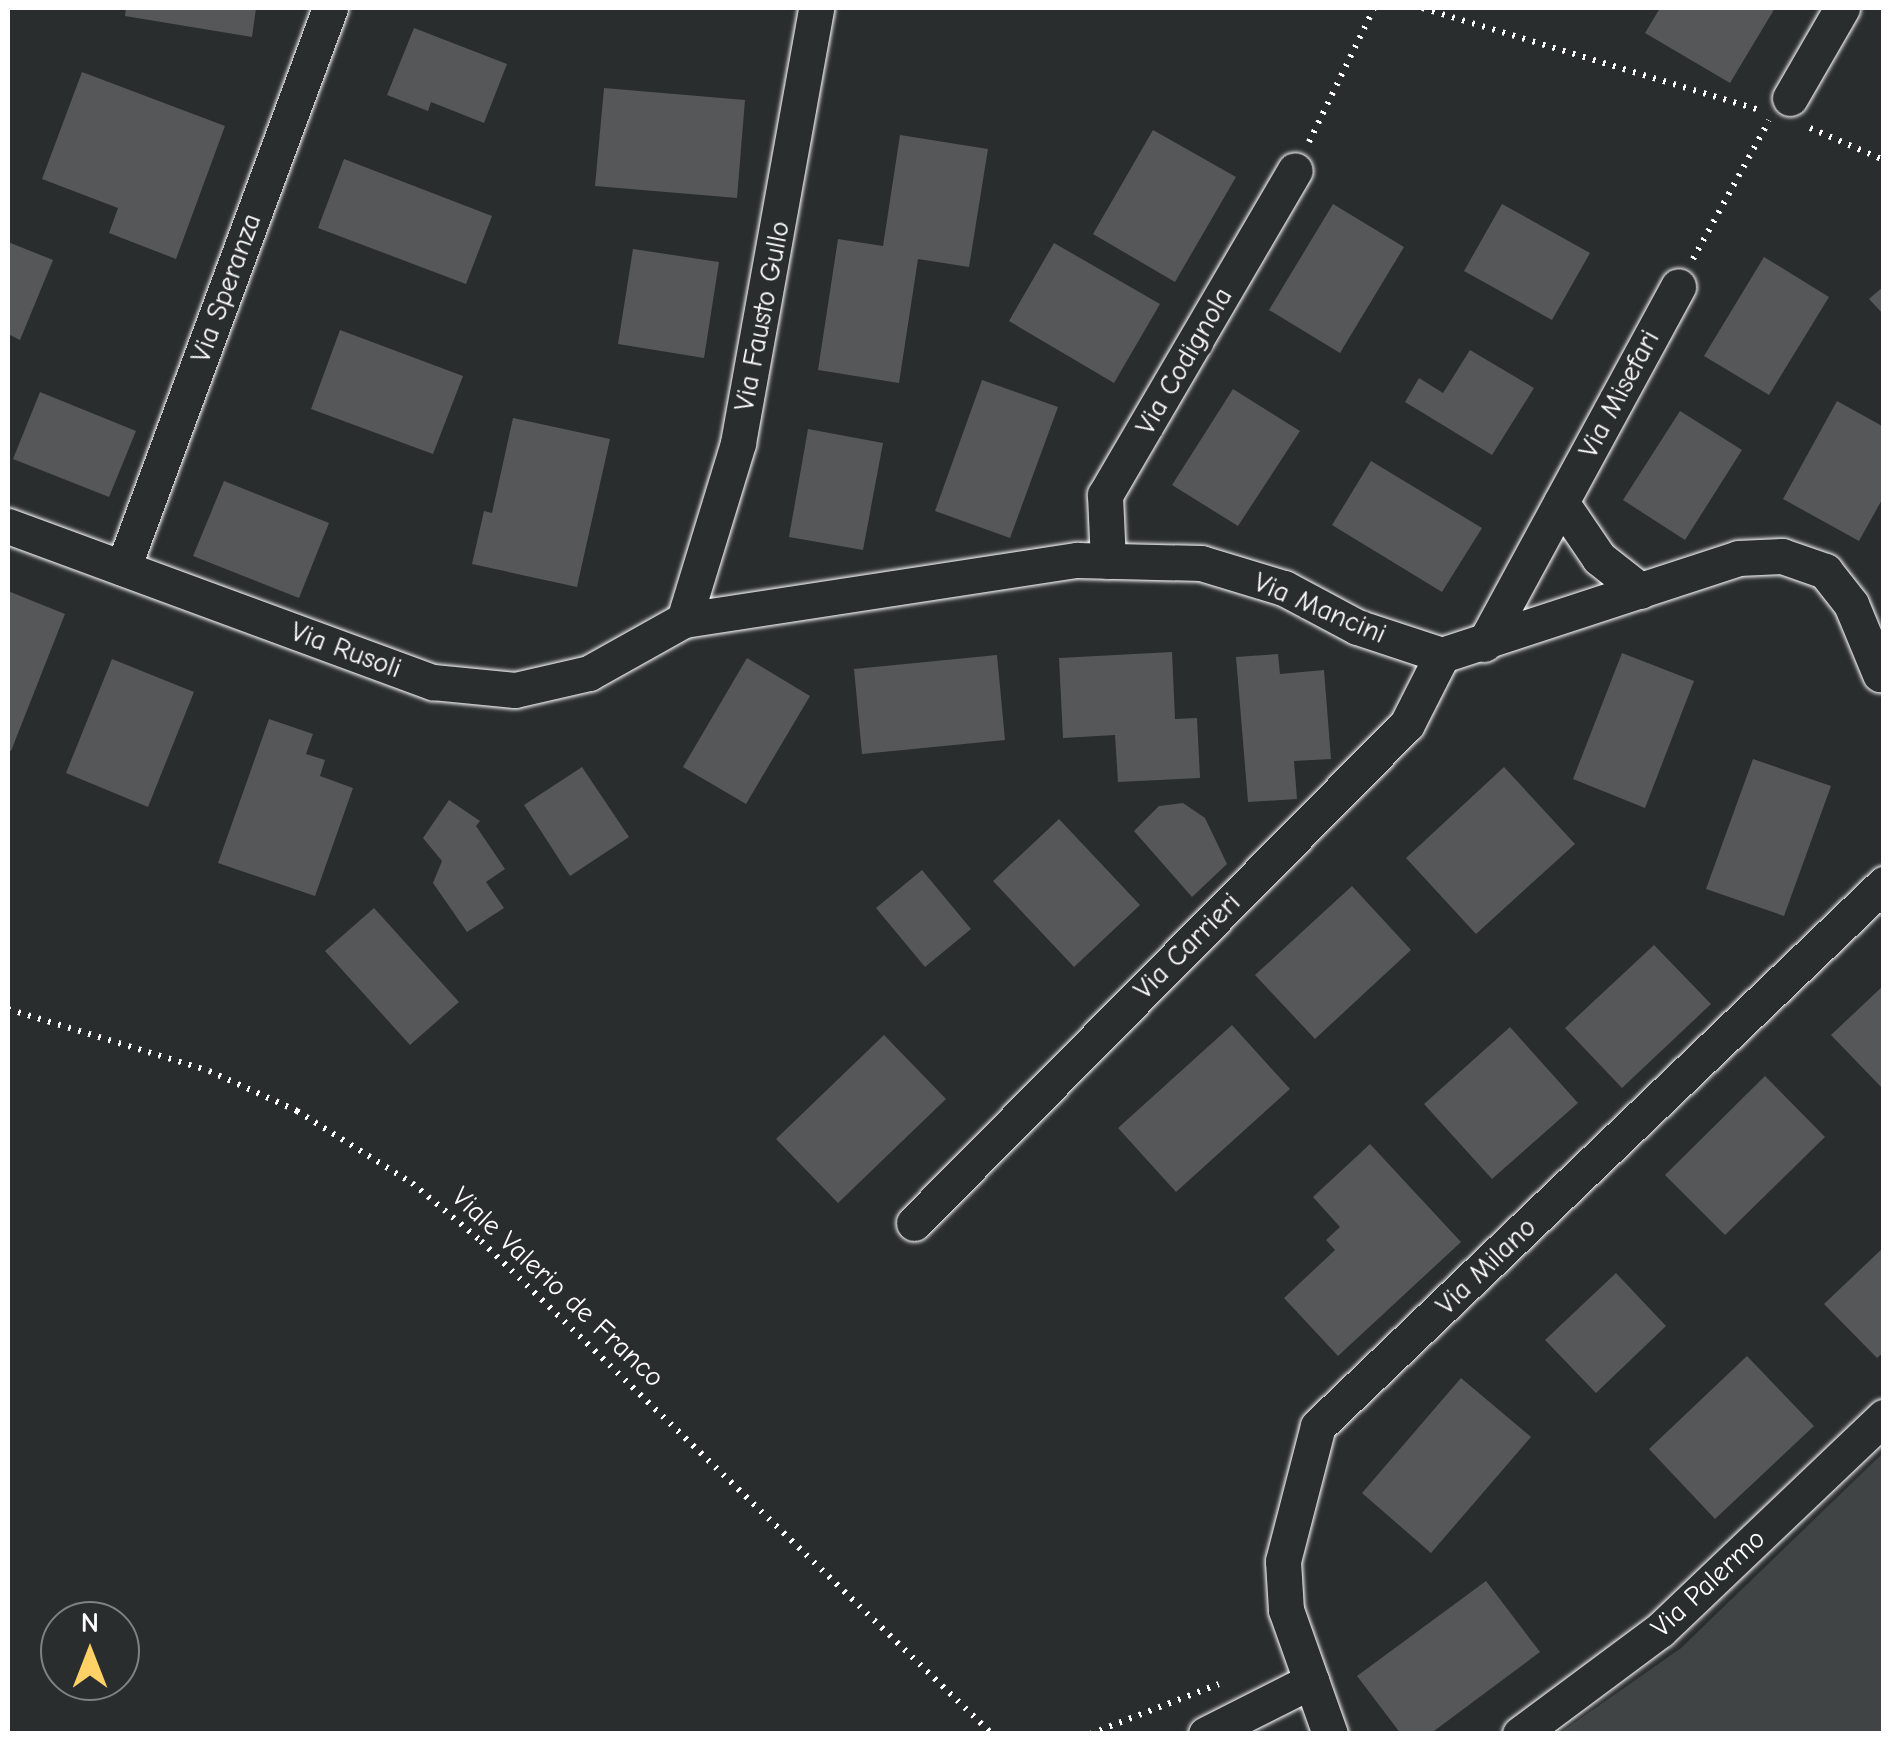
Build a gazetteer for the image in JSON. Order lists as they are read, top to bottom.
{
  "streets": {
    "street": [
      "Via Speranza",
      "Via Fausto Gullo",
      "Via Codignola",
      "Via Misefari",
      "Via Mancini",
      "Via Rusoli",
      "Via Carrieri",
      "Via Milano",
      "Via Palermo"
    ],
    "path": ["Viale Valerio de Franco"]
  },
  "crossings": [
    ["Via Speranza", "Via Rusoli"],
    ["Via Fausto Gullo", "Via Mancini"],
    ["Via Fausto Gullo", "Via Rusoli"],
    ["Via Codignola", "Via Mancini"],
    ["Via Mancini", "Via Rusoli"],
    ["Via Mancini", "Via Carrieri"]
  ],
  "north": "top"
}
